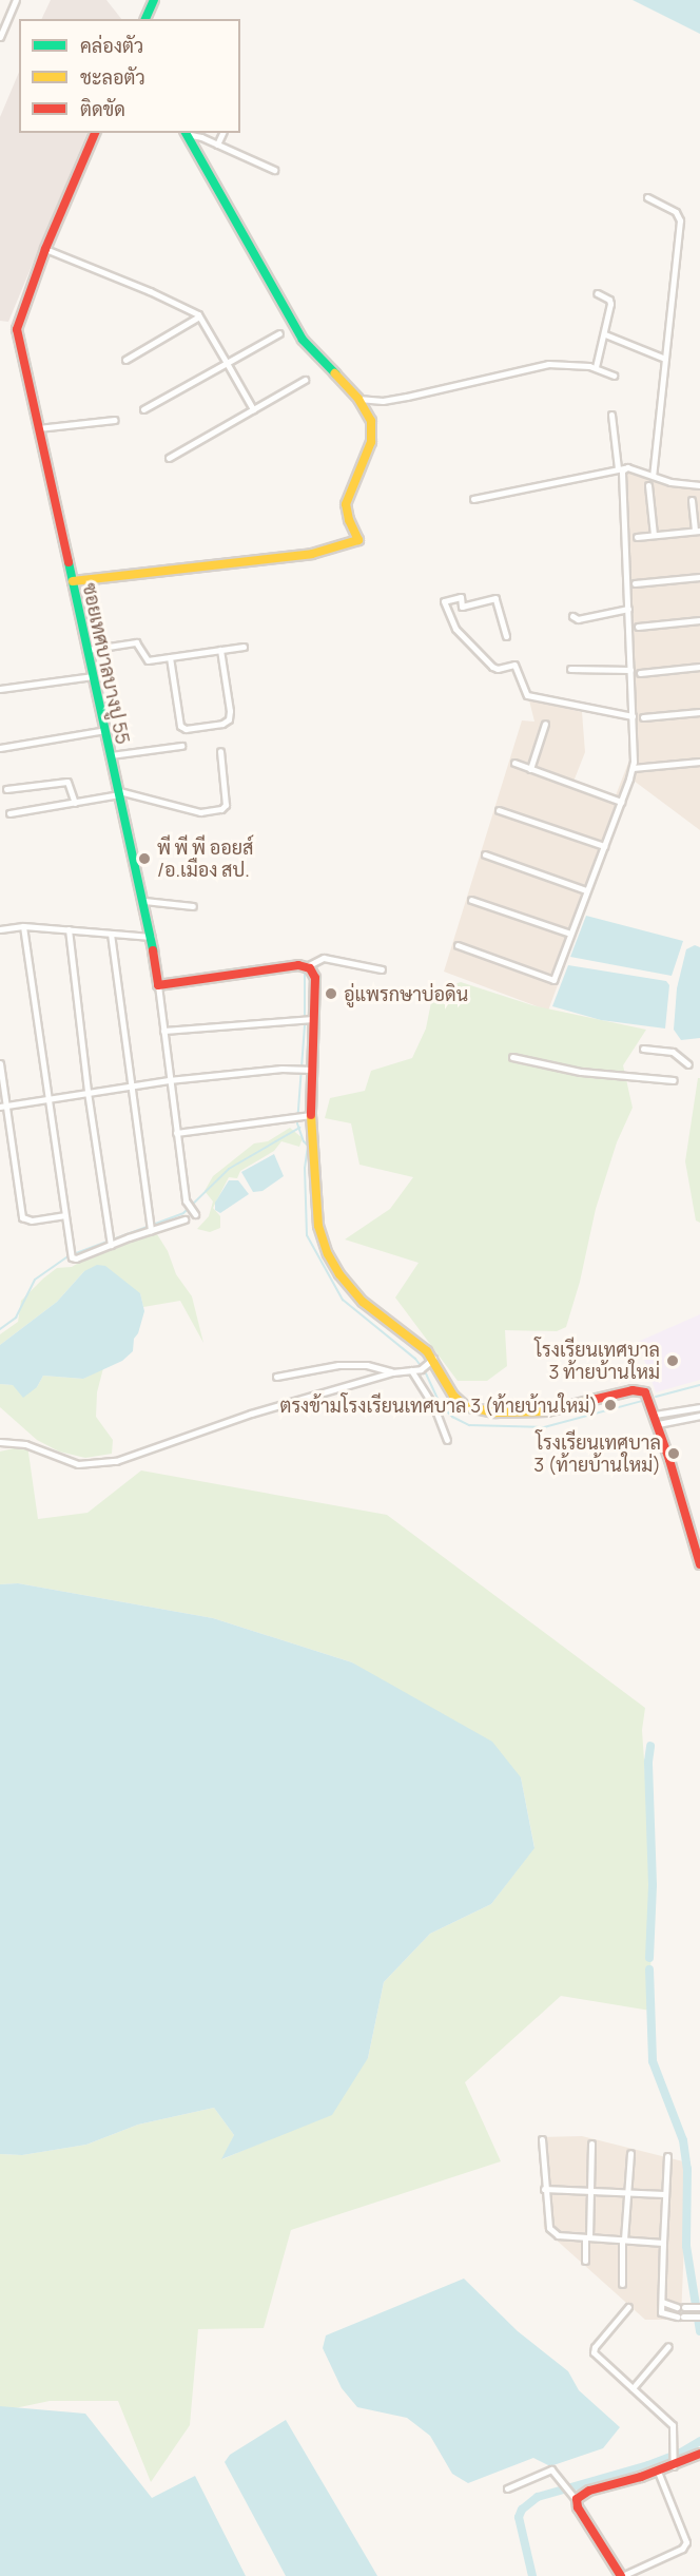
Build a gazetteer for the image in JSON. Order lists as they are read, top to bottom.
{
  "streets": {
    "street": ["ซอยเทศบาลบางปู 55"]
  },
  "places": [
    "พี พี พี ออยส์ /อ.เมือง สป.",
    "อู่แพรกษาบ่อดิน",
    "โรงเรียนเทศบาล 3 ท้ายบ้านใหม่",
    "ตรงข้ามโรงเรียนเทศบาล 3 (ท้ายบ้านใหม่)",
    "โรงเรียนเทศบาล 3 (ท้ายบ้านใหม่)"
  ],
  "legend": ["คล่องตัว", "ชะลอตัว", "ติดขัด"]
}
